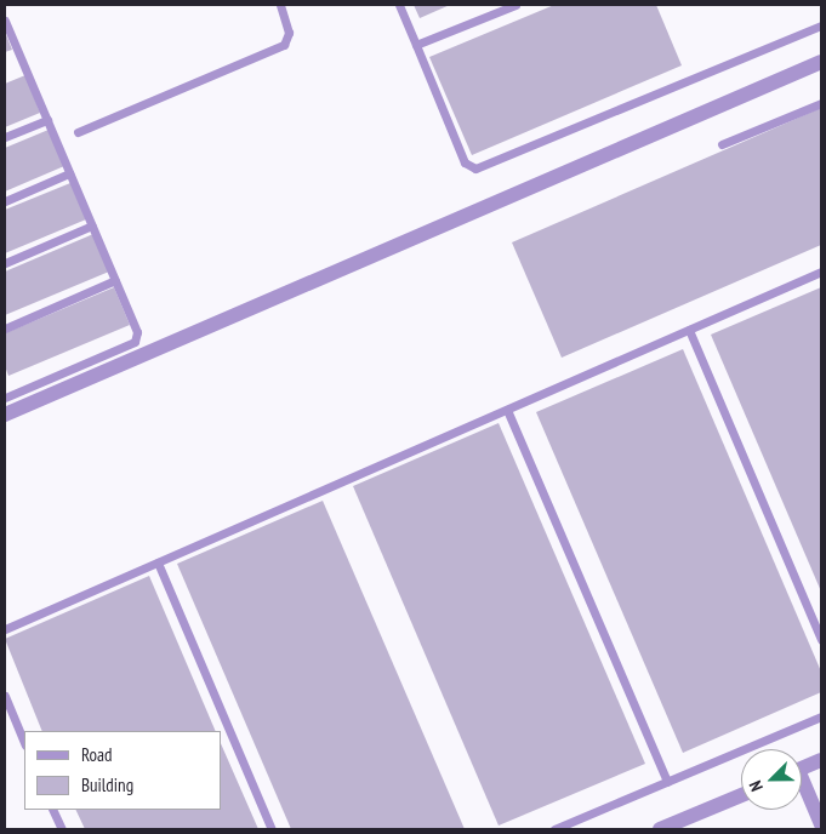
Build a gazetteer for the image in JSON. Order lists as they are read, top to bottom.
{
  "legend": ["Road", "Building"],
  "north": "bottom left"
}
